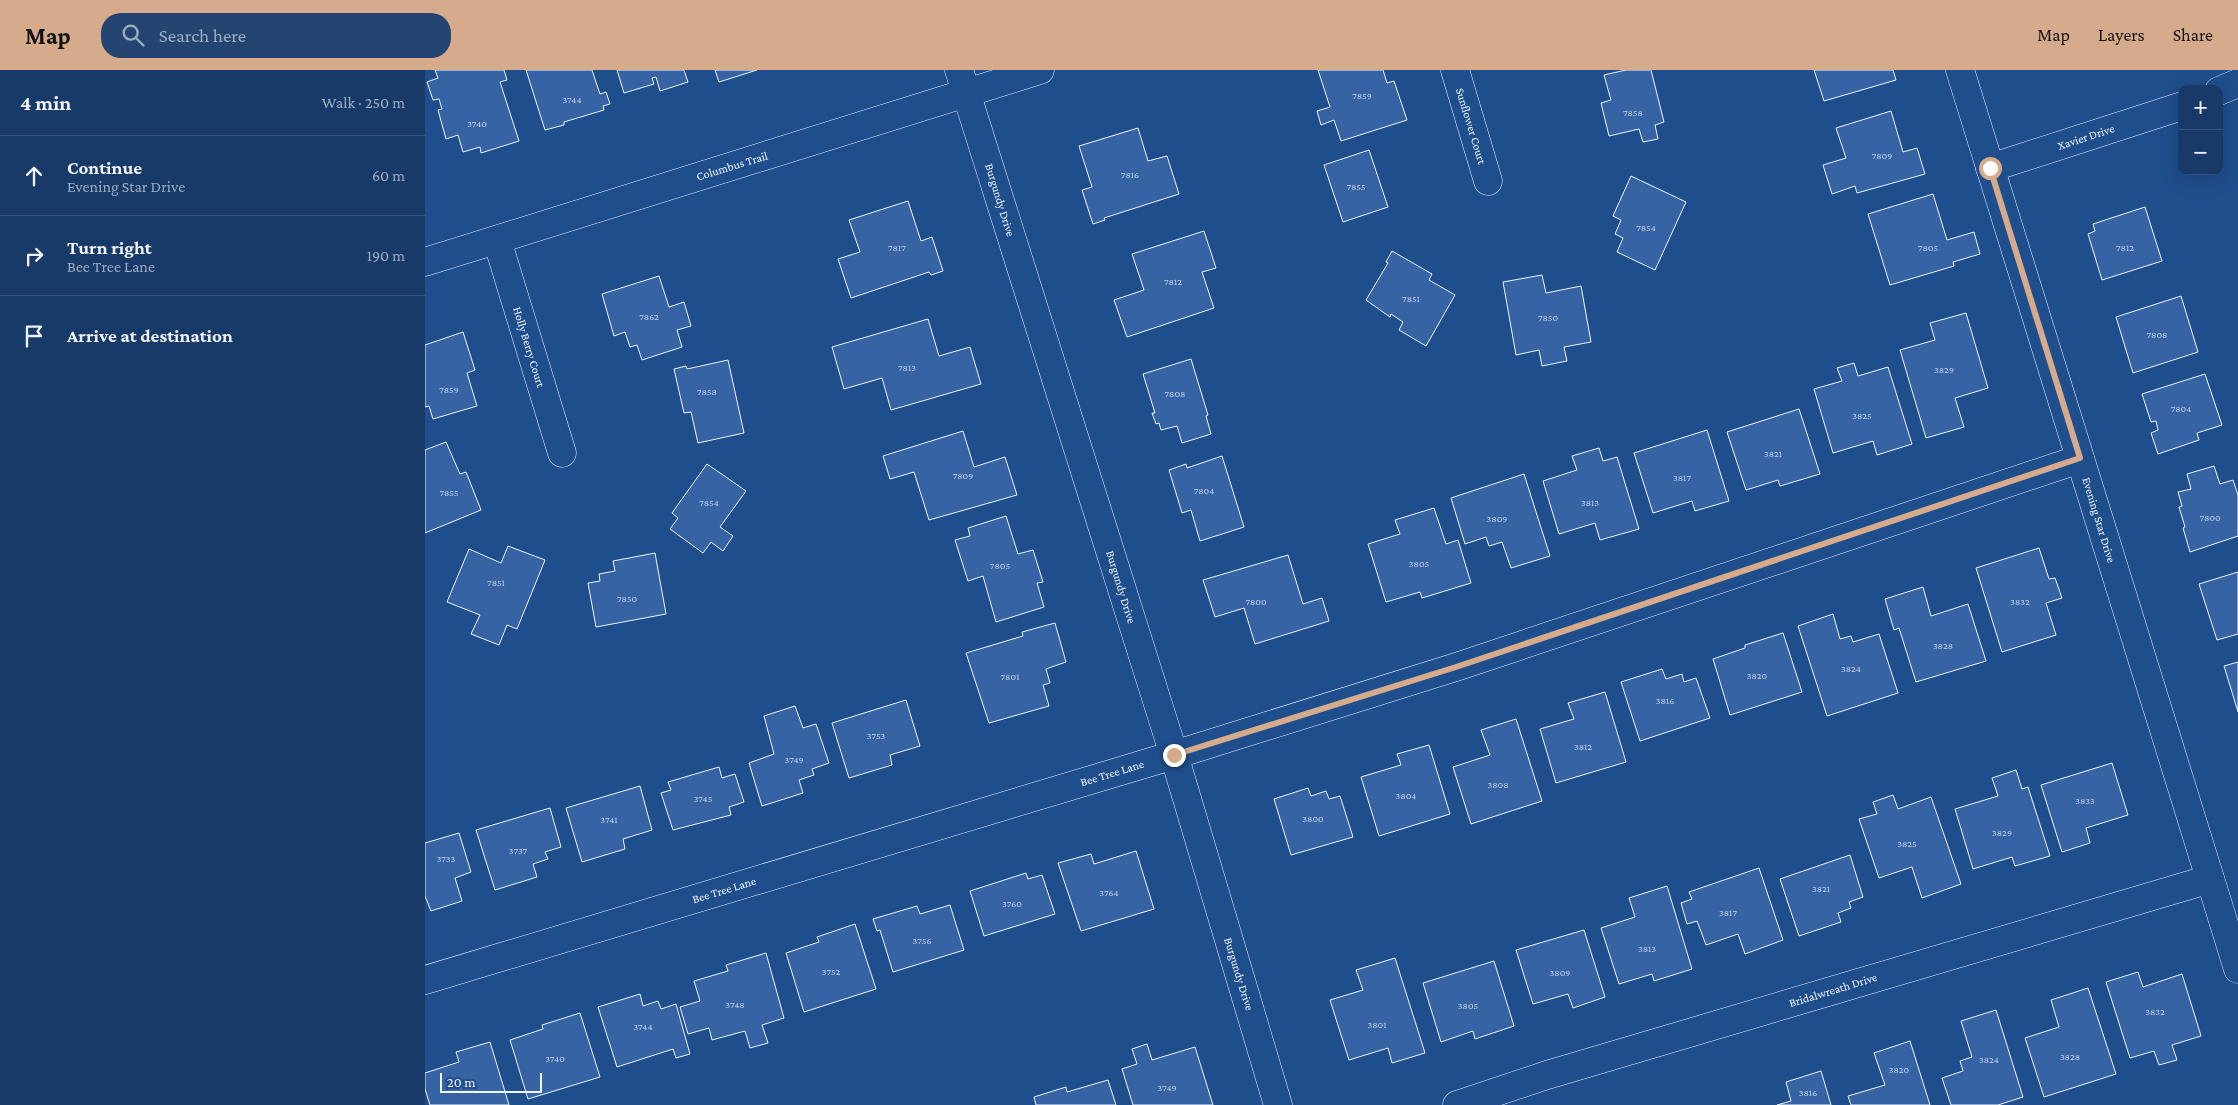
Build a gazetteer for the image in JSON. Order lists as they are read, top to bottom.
{
  "streets": {
    "street": [
      "Sunflower Court",
      "Xavier Drive",
      "Columbus Trail",
      "Burgundy Drive",
      "Holly Berry Court",
      "Evening Star Drive",
      "Bee Tree Lane",
      "Bridalwreath Drive"
    ]
  },
  "crossings": [
    ["Xavier Drive", "Evening Star Drive"],
    ["Columbus Trail", "Burgundy Drive"],
    ["Columbus Trail", "Holly Berry Court"],
    ["Burgundy Drive", "Bee Tree Lane"],
    ["Evening Star Drive", "Bee Tree Lane"],
    ["Evening Star Drive", "Bridalwreath Drive"]
  ],
  "house_numbers": [
    "7859",
    "3744",
    "7858",
    "3740",
    "7809",
    "7816",
    "7855",
    "7854",
    "7817",
    "7805",
    "7812",
    "7812",
    "7851",
    "7862",
    "7850",
    "7808",
    "7813",
    "3829",
    "7859",
    "7858",
    "7808",
    "7804",
    "3825",
    "3821",
    "7809",
    "3817",
    "7804",
    "7855",
    "7854",
    "3813",
    "7800",
    "3809",
    "3805",
    "7805",
    "7851",
    "7850",
    "7800",
    "3832",
    "3828",
    "3824",
    "3820",
    "7801",
    "3816",
    "3753",
    "3812",
    "3749",
    "3808",
    "3804",
    "3745",
    "3833",
    "3800",
    "3741",
    "3829",
    "3825",
    "3737",
    "3733",
    "3821",
    "3764",
    "3760",
    "3817",
    "3756",
    "3813",
    "3752",
    "3809",
    "3748",
    "3805",
    "3832",
    "3801",
    "3744",
    "3828",
    "3740",
    "3824",
    "3820",
    "3749",
    "3816"
  ],
  "scale_bar": "20 m",
  "page": {
    "header": "Map",
    "search": "Search here",
    "nav": ["Map", "Layers", "Share"],
    "heading": ["4 min", "Walk · 250 m"],
    "map_buttons": ["+", "−"],
    "list": [
      ["Continue", "Evening Star Drive", "60 m"],
      ["Turn right", "Bee Tree Lane", "190 m"],
      "Arrive at destination"
    ],
    "scale": "20 m"
  }
}
